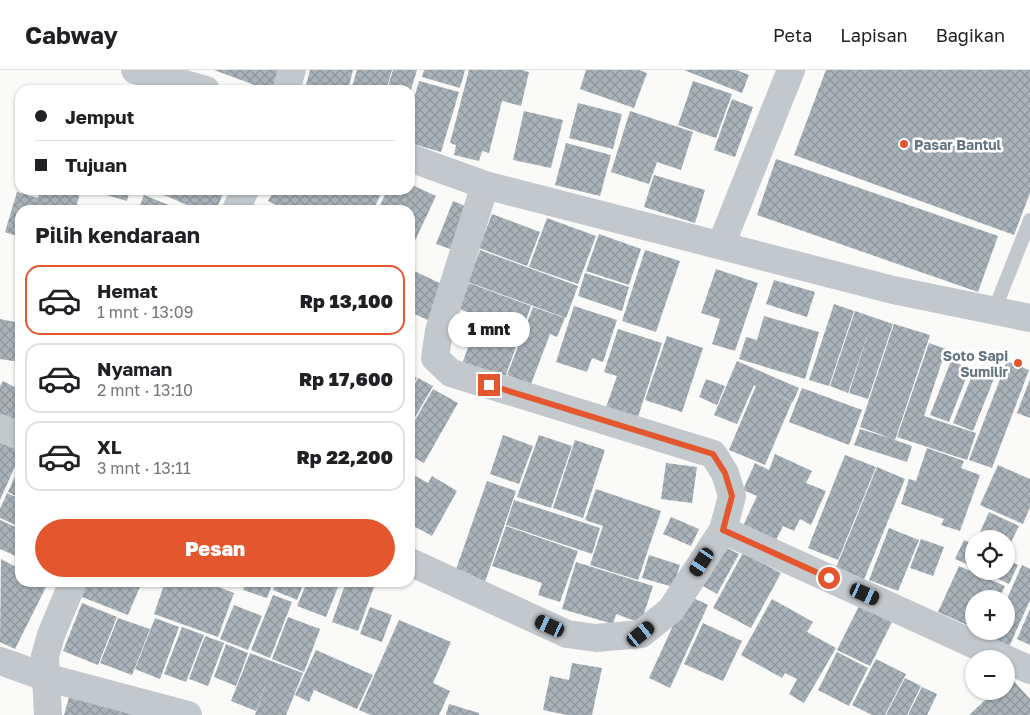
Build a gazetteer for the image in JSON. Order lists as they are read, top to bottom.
{
  "places": ["Pasar Bantul", "Soto Sapi Sumilir"],
  "page": {
    "header": "Cabway",
    "nav": ["Peta", "Lapisan", "Bagikan"],
    "banner": ["Jemput", "Tujuan"],
    "heading": "Pilih kendaraan",
    "list": [
      {
        "name": "Hemat",
        "note": "1 mnt · 13:09",
        "value": "Rp 13,100"
      },
      {
        "name": "Nyaman",
        "note": "2 mnt · 13:10",
        "value": "Rp 17,600"
      },
      {
        "name": "XL",
        "note": "3 mnt · 13:11",
        "value": "Rp 22,200"
      }
    ],
    "bubble": "1 mnt",
    "buttons": "Pesan",
    "map_buttons": ["+", "−"]
  }
}
